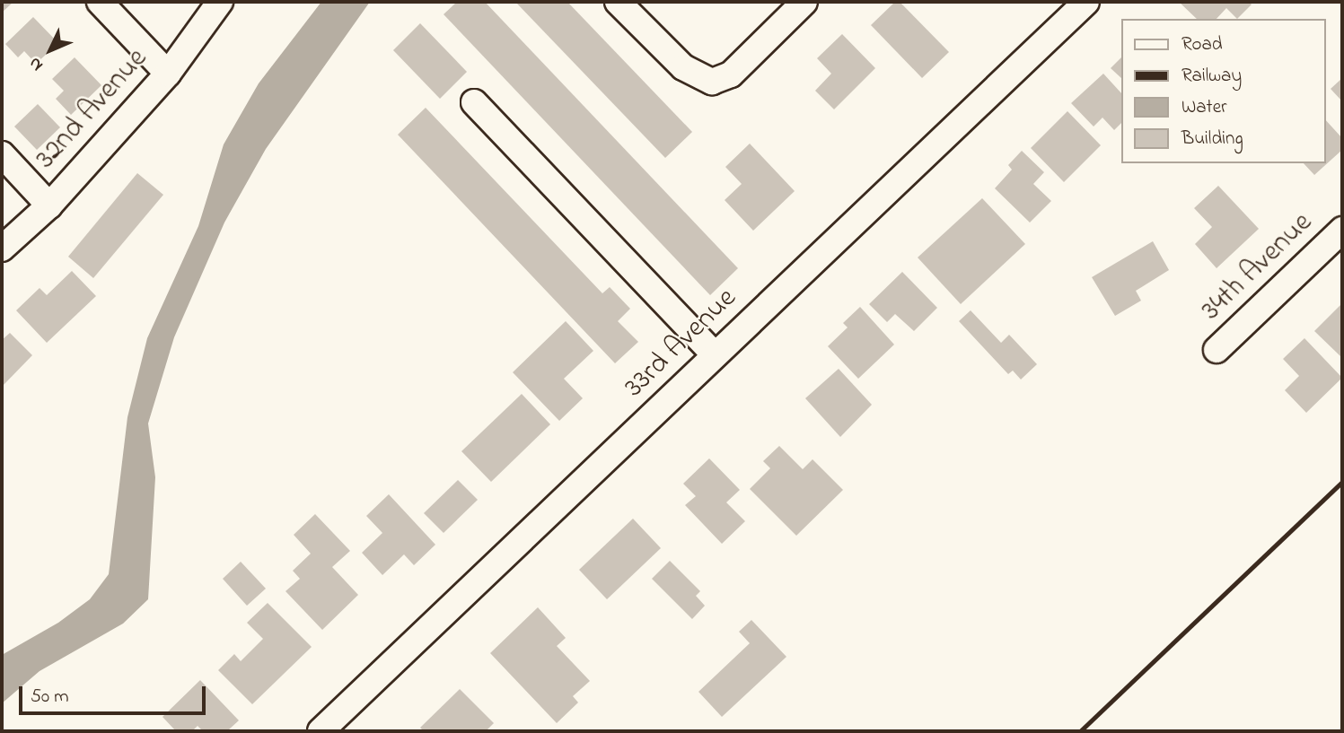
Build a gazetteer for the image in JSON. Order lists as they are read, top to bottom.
{
  "streets": {
    "street": ["32nd Avenue", "34th Avenue", "33rd Avenue"]
  },
  "legend": [
    "Road",
    "Railway",
    "Water",
    "Building"
  ],
  "scale_bar": "50 m",
  "north": "bottom left"
}
